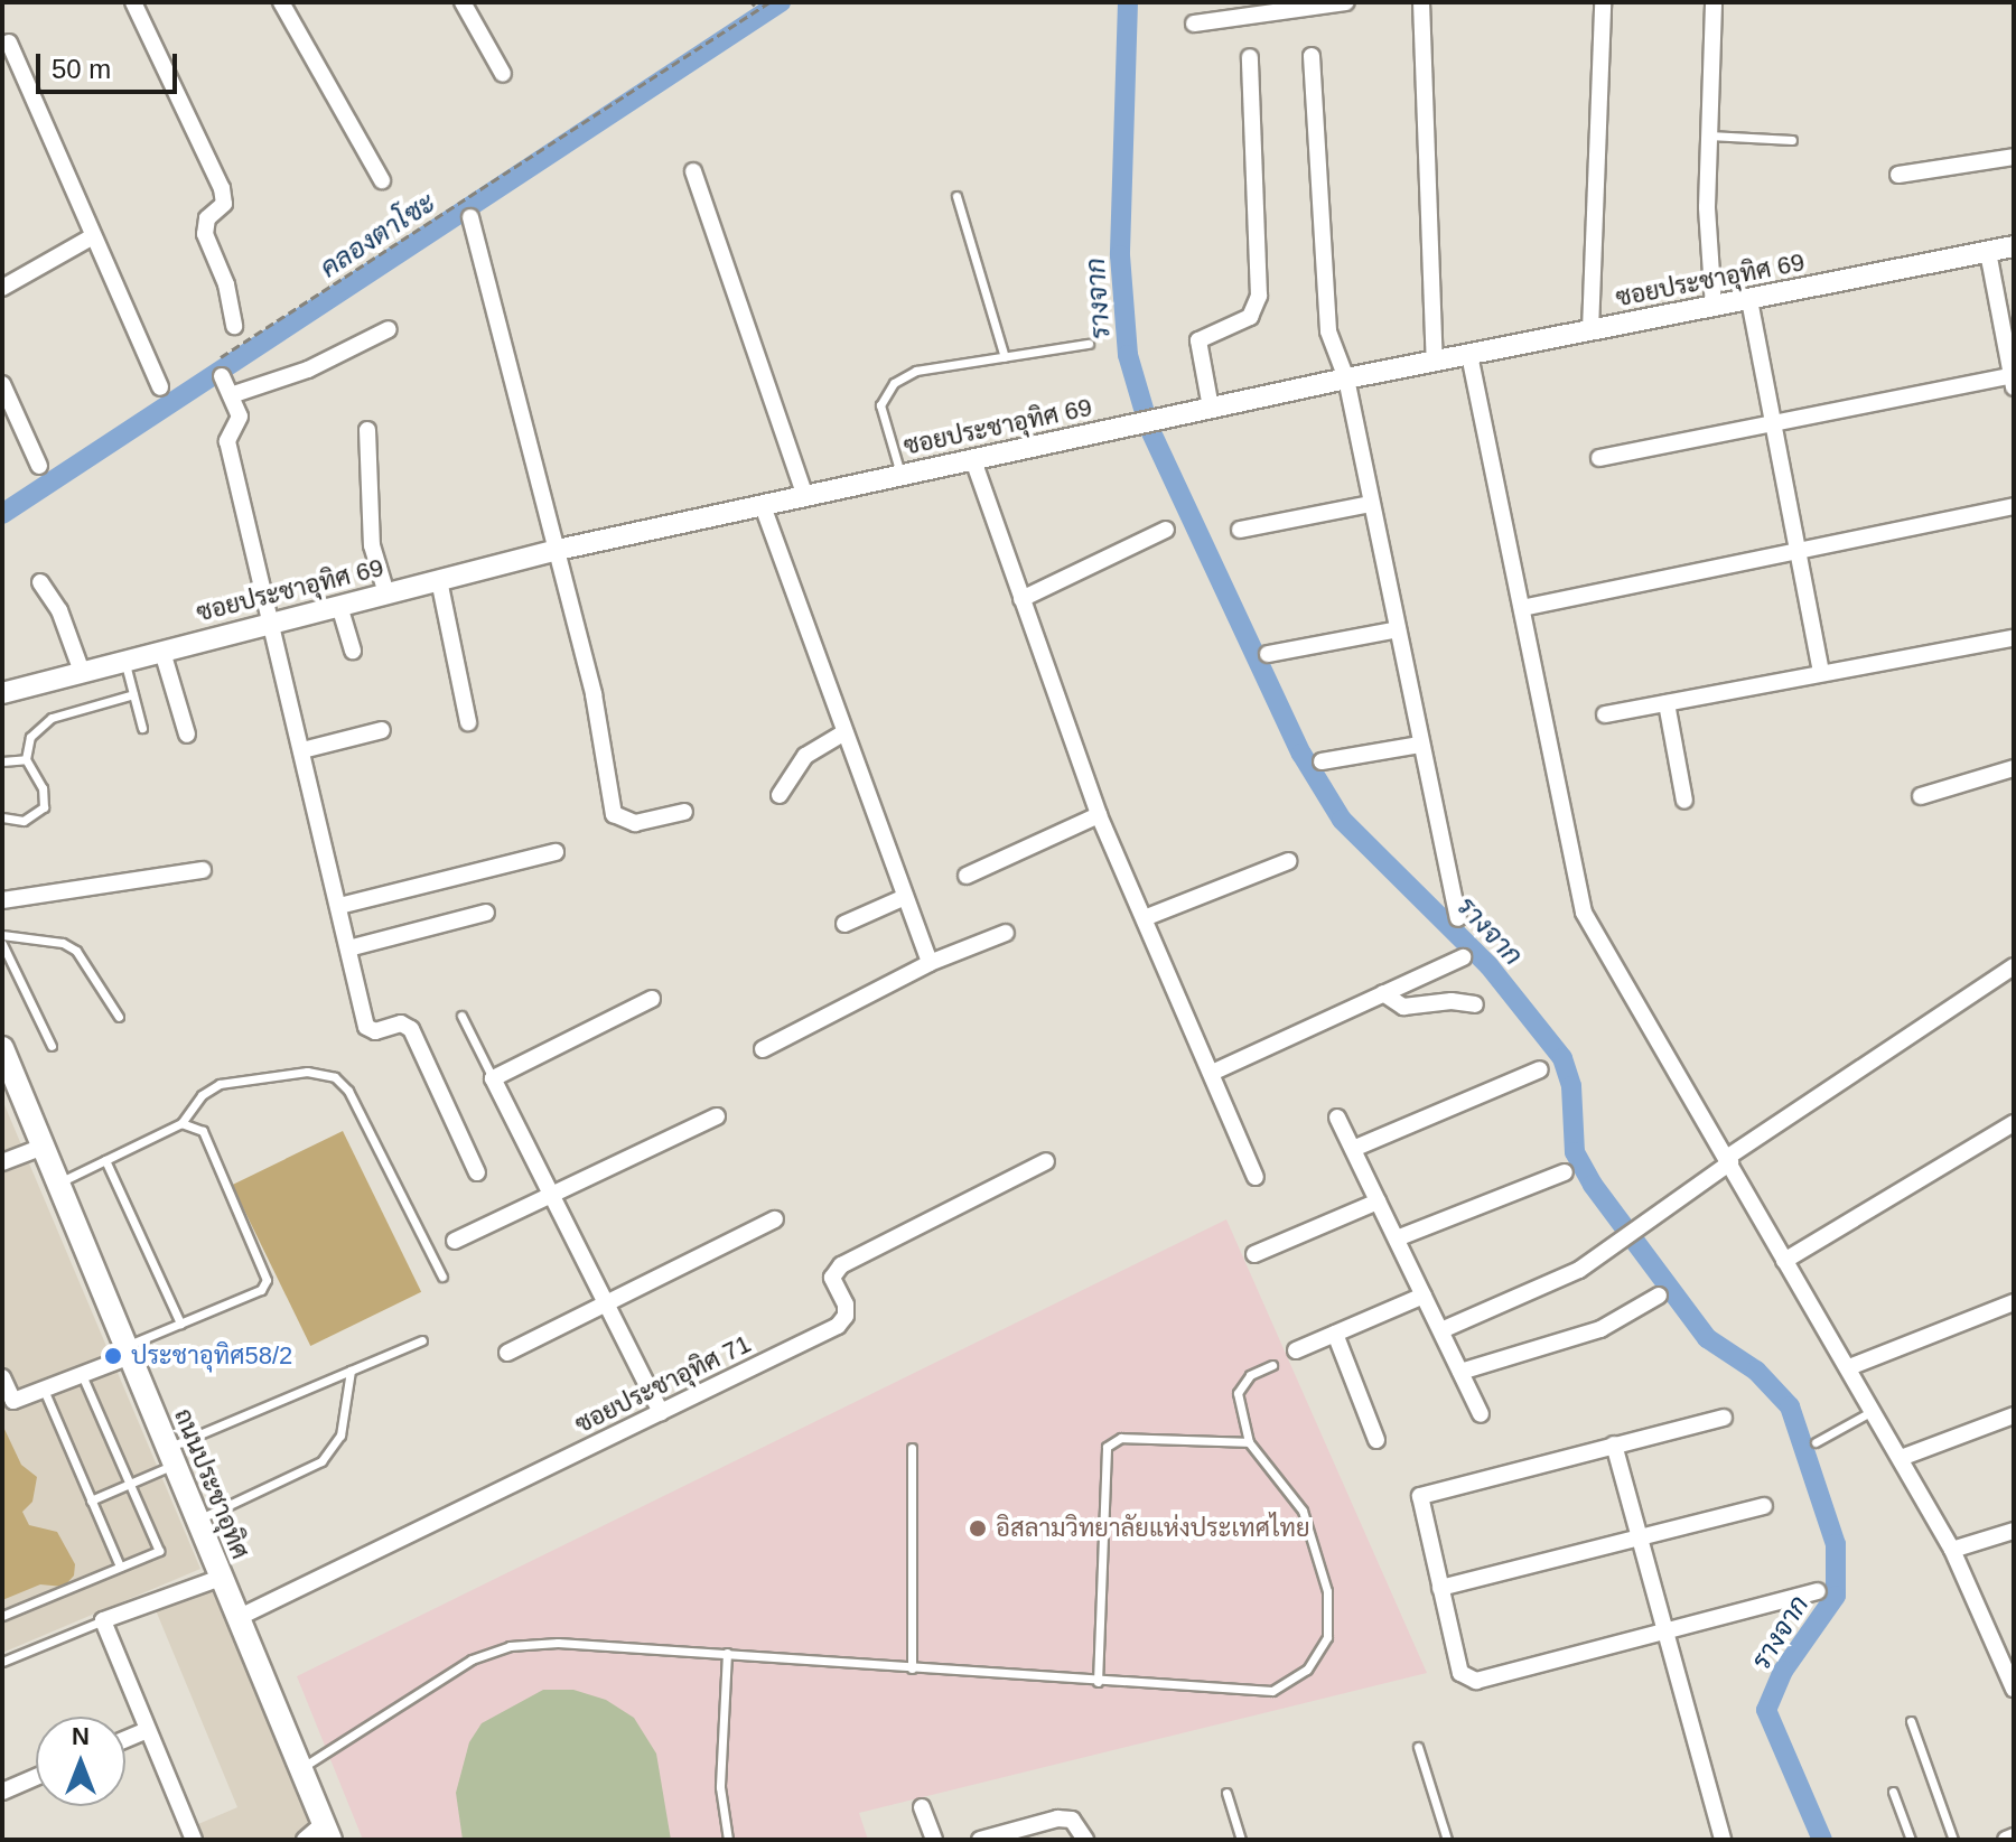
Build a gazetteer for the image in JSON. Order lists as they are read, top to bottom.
{
  "streets": {
    "main road": ["ถนนประชาอุทิศ"],
    "street": ["ซอยประชาอุทิศ 69", "ซอยประชาอุทิศ 71"]
  },
  "crossings": [
    ["ซอยประชาอุทิศ 71", "ถนนประชาอุทิศ"]
  ],
  "water": ["คลองตาโซะ", "รางจาก"],
  "places": ["ประชาอุทิศ58/2", "อิสลามวิทยาลัยแห่งประเทศไทย"],
  "scale_bar": "50 m",
  "north": "top"
}
